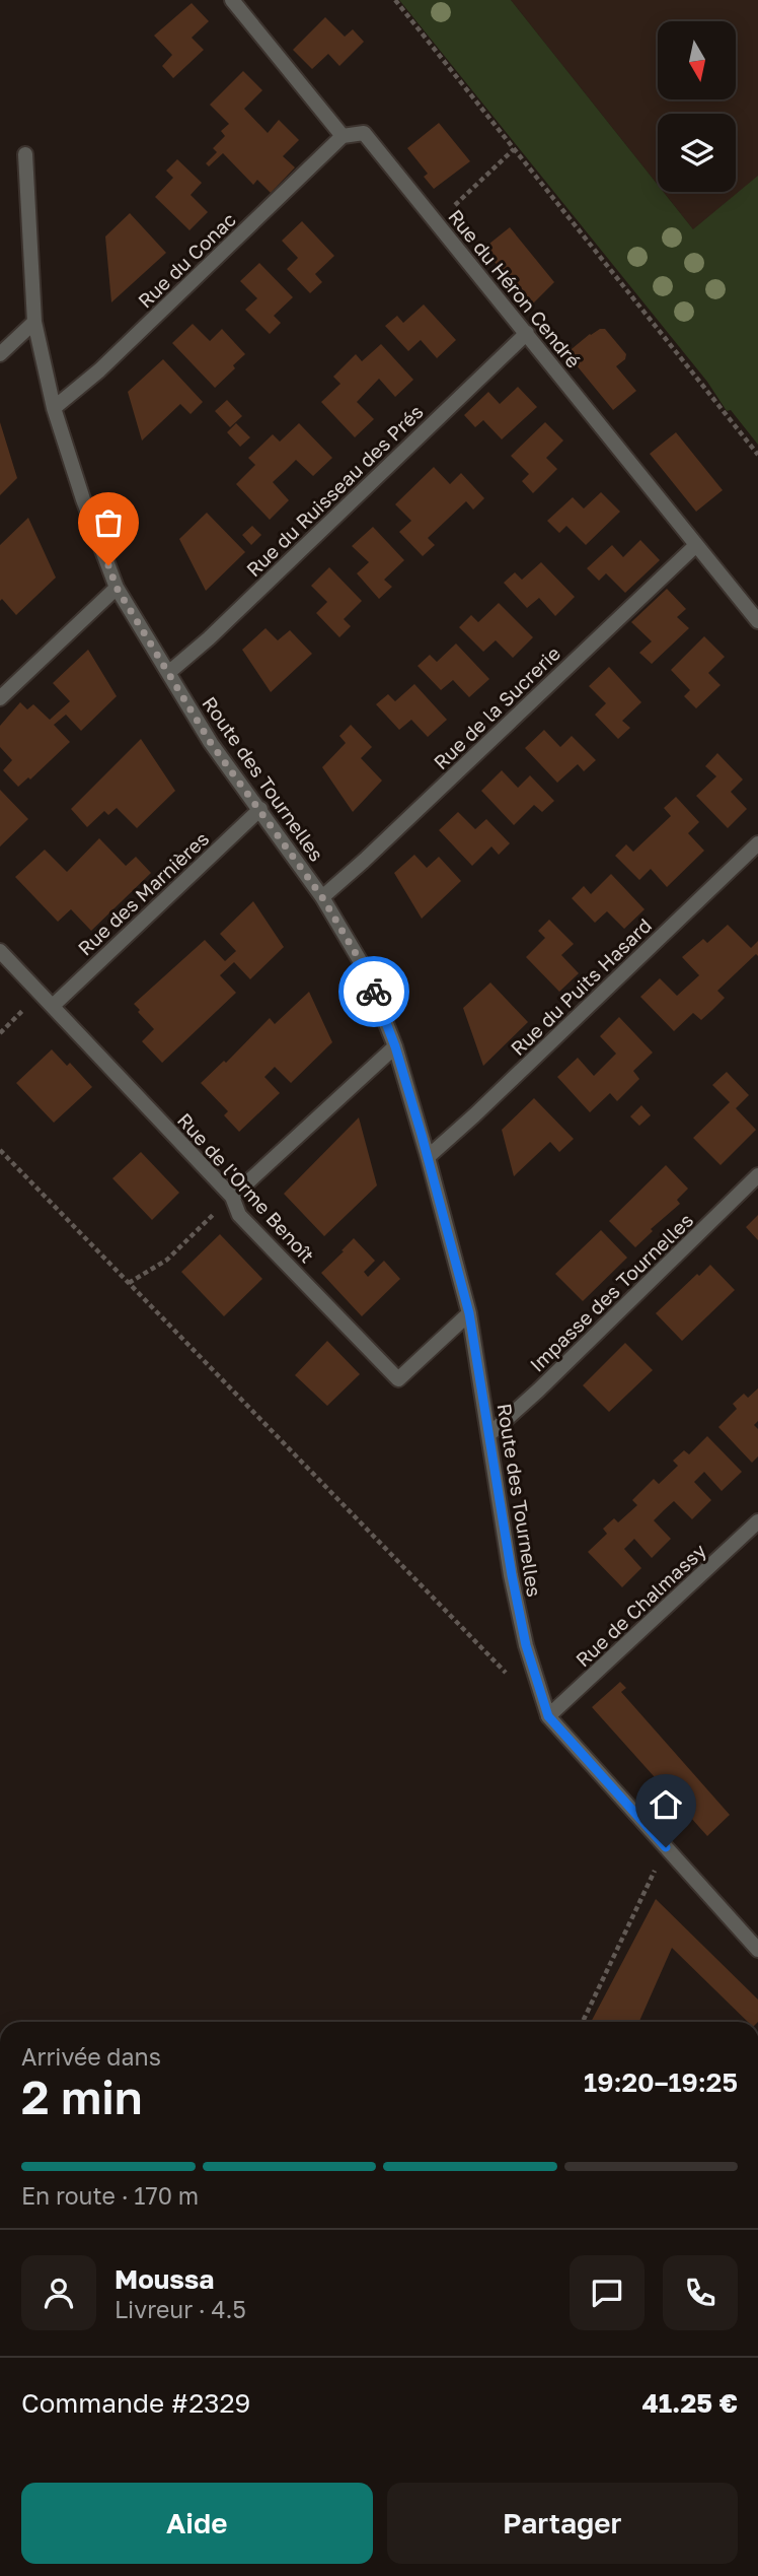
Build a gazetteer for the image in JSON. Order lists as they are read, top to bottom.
{
  "streets": {
    "street": [
      "Rue du Conac",
      "Rue du Héron Cendré",
      "Rue du Ruisseau des Prés",
      "Rue de la Sucrerie",
      "Route des Tournelles",
      "Rue des Marnières",
      "Rue du Puits Hasard",
      "Rue de l'Orme Benoît",
      "Impasse des Tournelles",
      "Rue de Chalmassy"
    ]
  },
  "crossings": [
    ["Rue du Conac", "Rue du Héron Cendré"],
    ["Rue du Conac", "Route des Tournelles"],
    ["Rue du Héron Cendré", "Rue du Ruisseau des Prés"],
    ["Rue du Héron Cendré", "Rue de la Sucrerie"],
    ["Rue du Ruisseau des Prés", "Route des Tournelles"],
    ["Rue de la Sucrerie", "Route des Tournelles"],
    ["Route des Tournelles", "Rue des Marnières"],
    ["Route des Tournelles", "Rue du Puits Hasard"],
    ["Route des Tournelles", "Rue de l'Orme Benoît"],
    ["Route des Tournelles", "Impasse des Tournelles"],
    ["Route des Tournelles", "Rue de Chalmassy"],
    ["Rue des Marnières", "Rue de l'Orme Benoît"]
  ],
  "north": "bottom",
  "page": {
    "heading": ["2 min", "Arrivée dans", "19:20–19:25"],
    "panel": [
      "Moussa",
      "Livreur · 4.5",
      "Commande #2329",
      "41.25 €"
    ],
    "bar": "En route · 170 m",
    "buttons": ["Aide", "Partager"]
  }
}
